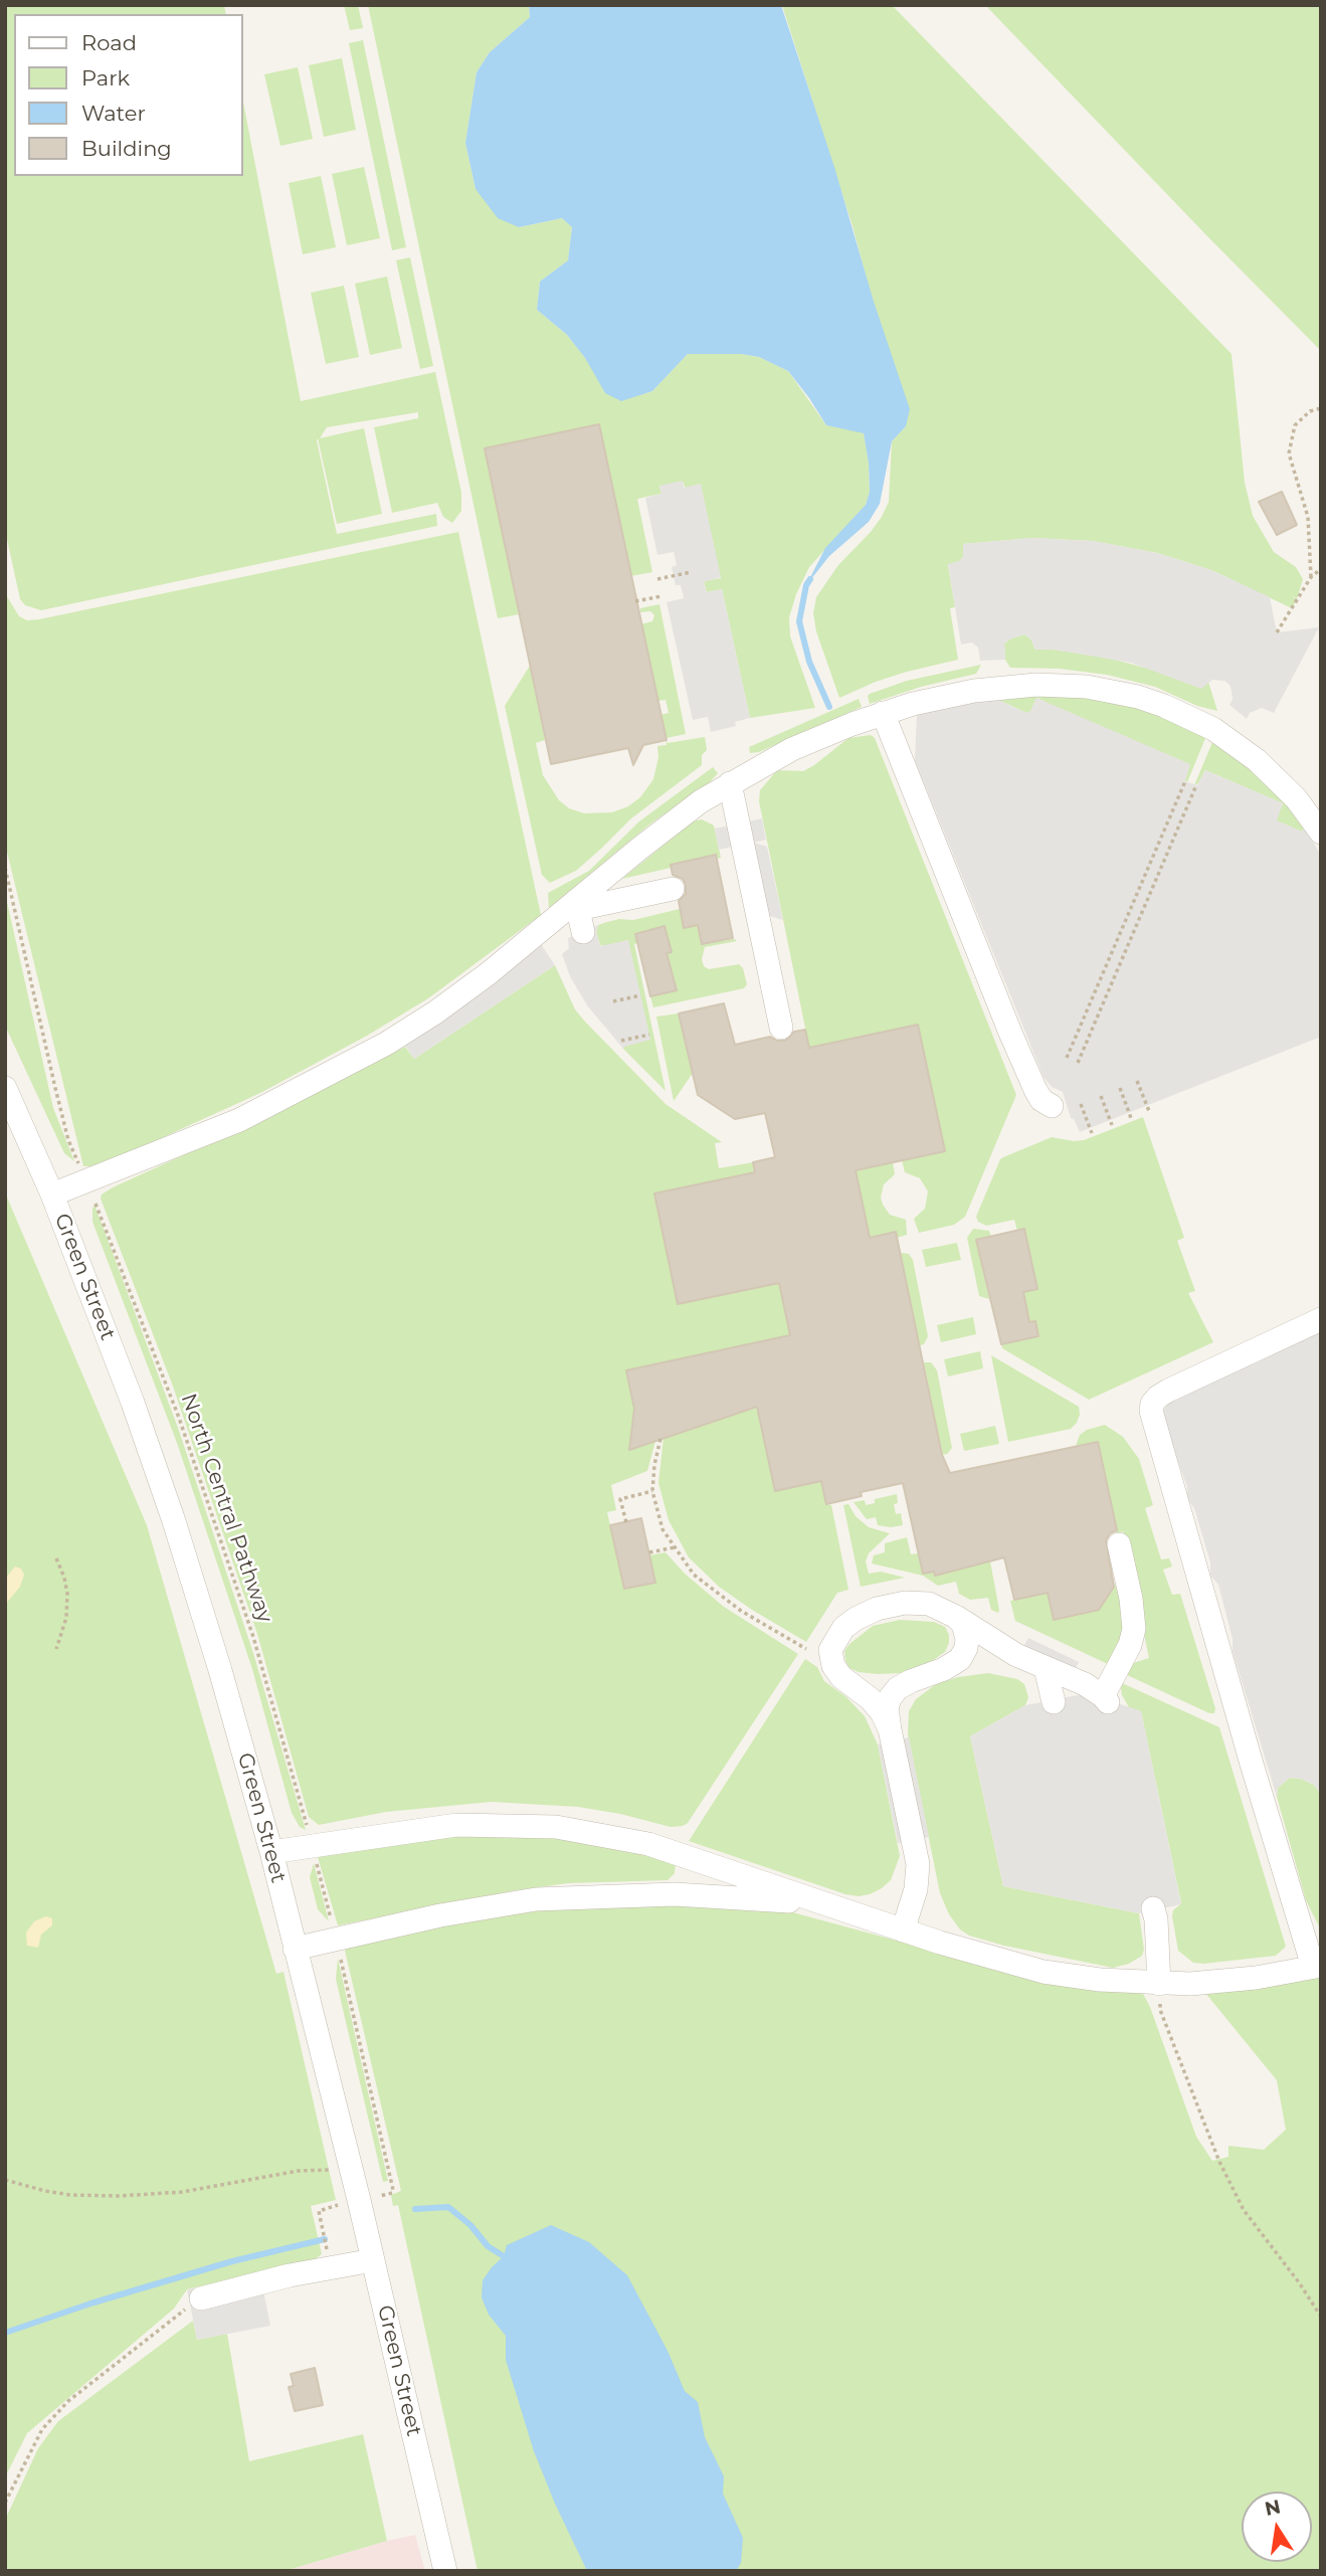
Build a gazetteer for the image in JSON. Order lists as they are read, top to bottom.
{
  "streets": {
    "street": ["Green Street"],
    "path": ["North Central Pathway"]
  },
  "legend": [
    "Road",
    "Park",
    "Water",
    "Building"
  ],
  "north": "top"
}
